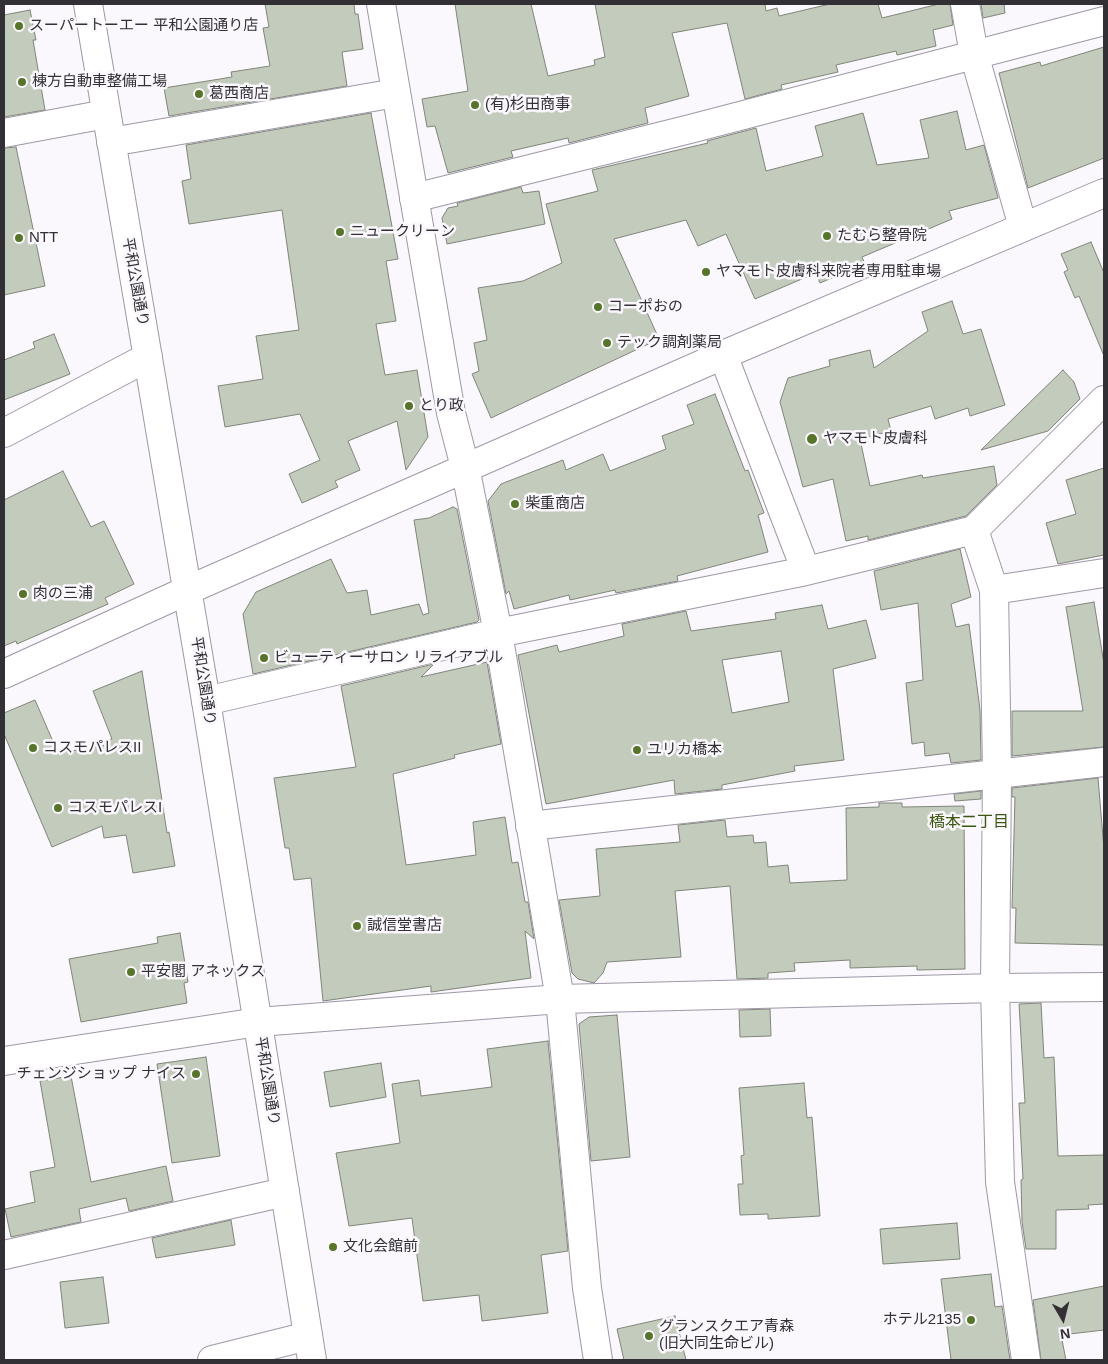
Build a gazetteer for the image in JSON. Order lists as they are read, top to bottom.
{
  "streets": {
    "street": ["平和公園通り"]
  },
  "districts": ["橋本二丁目"],
  "places": [
    "スーパートーエー 平和公園通り店",
    "棟方自動車整備工場",
    "葛西商店",
    "(有)杉田商事",
    "ニュークリーン",
    "たむら整骨院",
    "NTT",
    "ヤマモト皮膚科来院者専用駐車場",
    "コーポおの",
    "テック調剤薬局",
    "とり政",
    "ヤマモト皮膚科",
    "柴重商店",
    "肉の三浦",
    "ビューティーサロン リライアブル",
    "コスモパレスII",
    "ユリカ橋本",
    "コスモパレスI",
    "誠信堂書店",
    "平安閣 アネックス",
    "チェンジショップ ナイス",
    "文化会館前",
    "ホテル2135",
    "グランスクエア青森 (旧大同生命ビル)"
  ],
  "north": "bottom"
}
